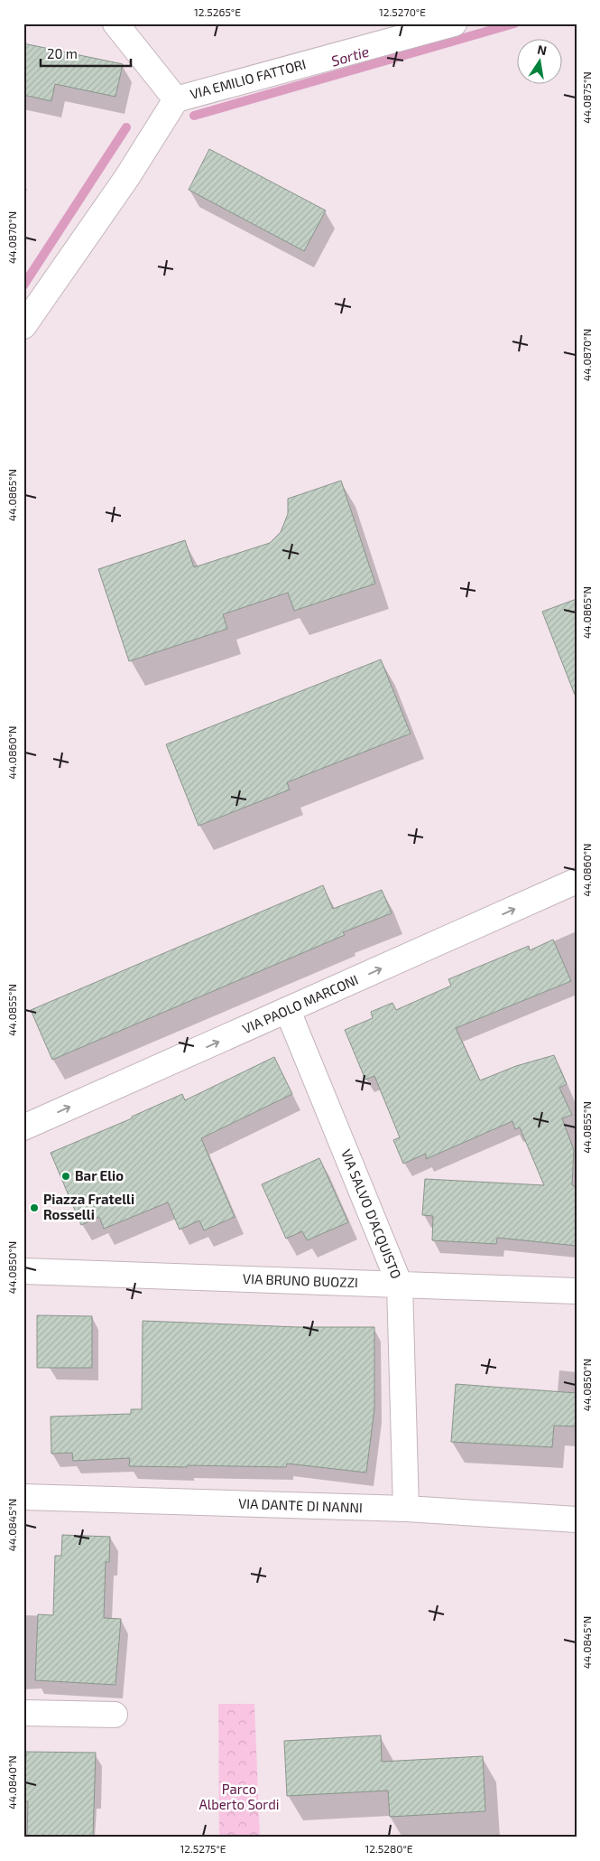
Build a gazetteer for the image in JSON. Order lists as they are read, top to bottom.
{
  "streets": {
    "street": [
      "VIA EMILIO FATTORI",
      "VIA PAOLO MARCONI",
      "VIA SALVO D'ACQUISTO",
      "VIA BRUNO BUOZZI",
      "VIA DANTE DI NANNI"
    ]
  },
  "crossings": [
    ["VIA PAOLO MARCONI", "VIA SALVO D'ACQUISTO"],
    ["VIA SALVO D'ACQUISTO", "VIA BRUNO BUOZZI"],
    ["VIA SALVO D'ACQUISTO", "VIA DANTE DI NANNI"]
  ],
  "one_way": ["VIA PAOLO MARCONI"],
  "water": ["Sortie"],
  "parks": ["Parco Alberto Sordi"],
  "places": ["Bar Elio", "Piazza Fratelli Rosselli"],
  "scale_bar": "20 m",
  "north": "top",
  "coordinates": [
    "12.5265°E",
    "12.5270°E",
    "44.0875°N",
    "44.0870°N",
    "44.0865°N",
    "44.0860°N",
    "44.0855°N",
    "44.0850°N",
    "44.0845°N",
    "44.0840°N",
    "12.5275°E",
    "12.5280°E"
  ]
}
